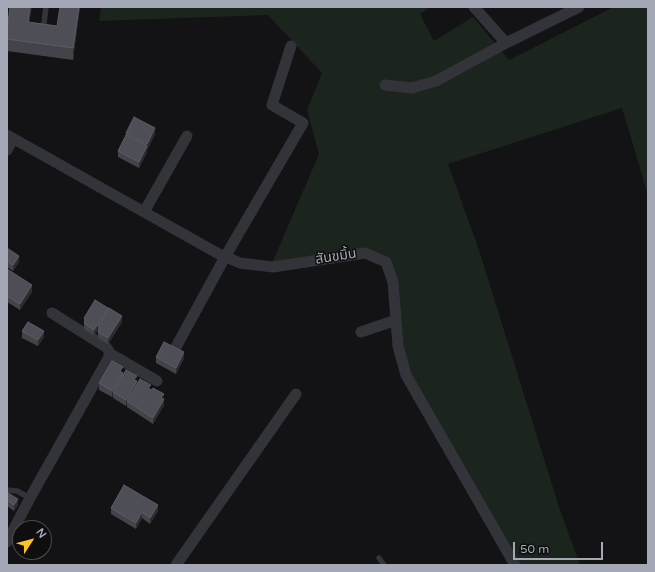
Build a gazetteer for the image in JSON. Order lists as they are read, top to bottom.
{
  "streets": {
    "street": ["สันขมิ้น"]
  },
  "scale_bar": "50 m",
  "north": "top right"
}
